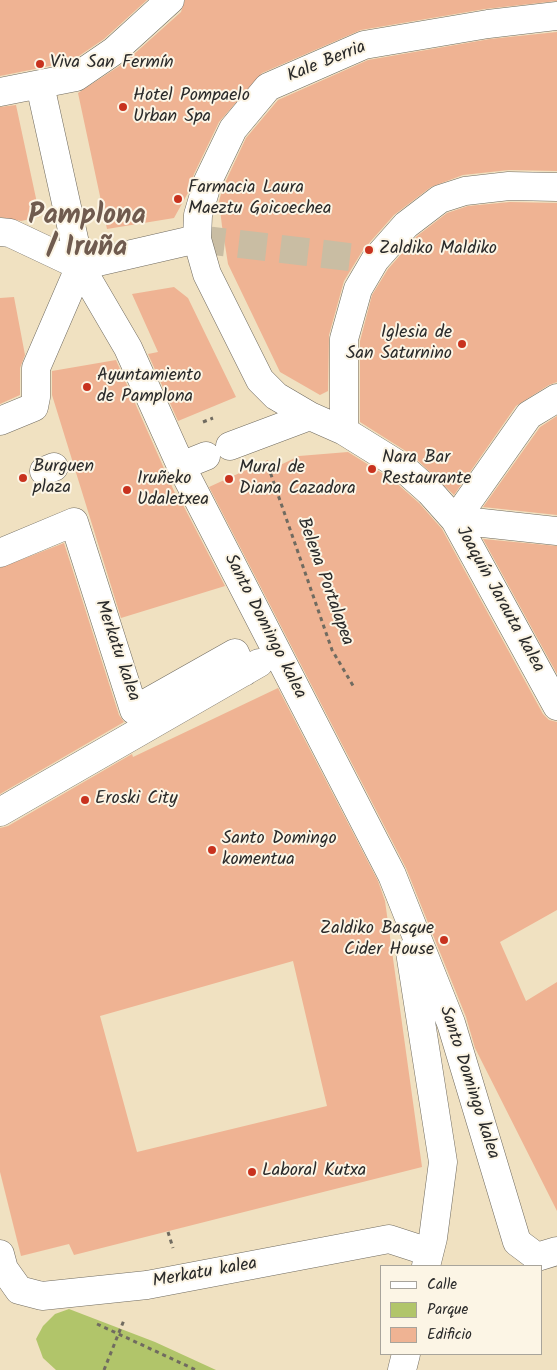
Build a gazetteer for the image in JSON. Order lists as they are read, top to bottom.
{
  "streets": {
    "street": [
      "Kale Berria",
      "Joaquín Jarauta kalea",
      "Santo Domingo kalea",
      "Merkatu kalea"
    ],
    "path": ["Belena Portalapea"]
  },
  "crossings": [
    ["Kale Berria", "Joaquín Jarauta kalea"],
    ["Santo Domingo kalea", "Merkatu kalea"]
  ],
  "districts": ["Pamplona / Iruña"],
  "places": [
    "Viva San Fermín",
    "Hotel Pompaelo Urban Spa",
    "Farmacia Laura Maeztu Goicoechea",
    "Zaldiko Maldiko",
    "Iglesia de San Saturnino",
    "Ayuntamiento de Pamplona",
    "Nara Bar Restaurante",
    "Burguen plaza",
    "Mural de Diana Cazadora",
    "Iruñeko Udaletxea",
    "Eroski City",
    "Santo Domingo komentua",
    "Zaldiko Basque Cider House",
    "Laboral Kutxa"
  ],
  "legend": ["Calle", "Parque", "Edificio"]
}
